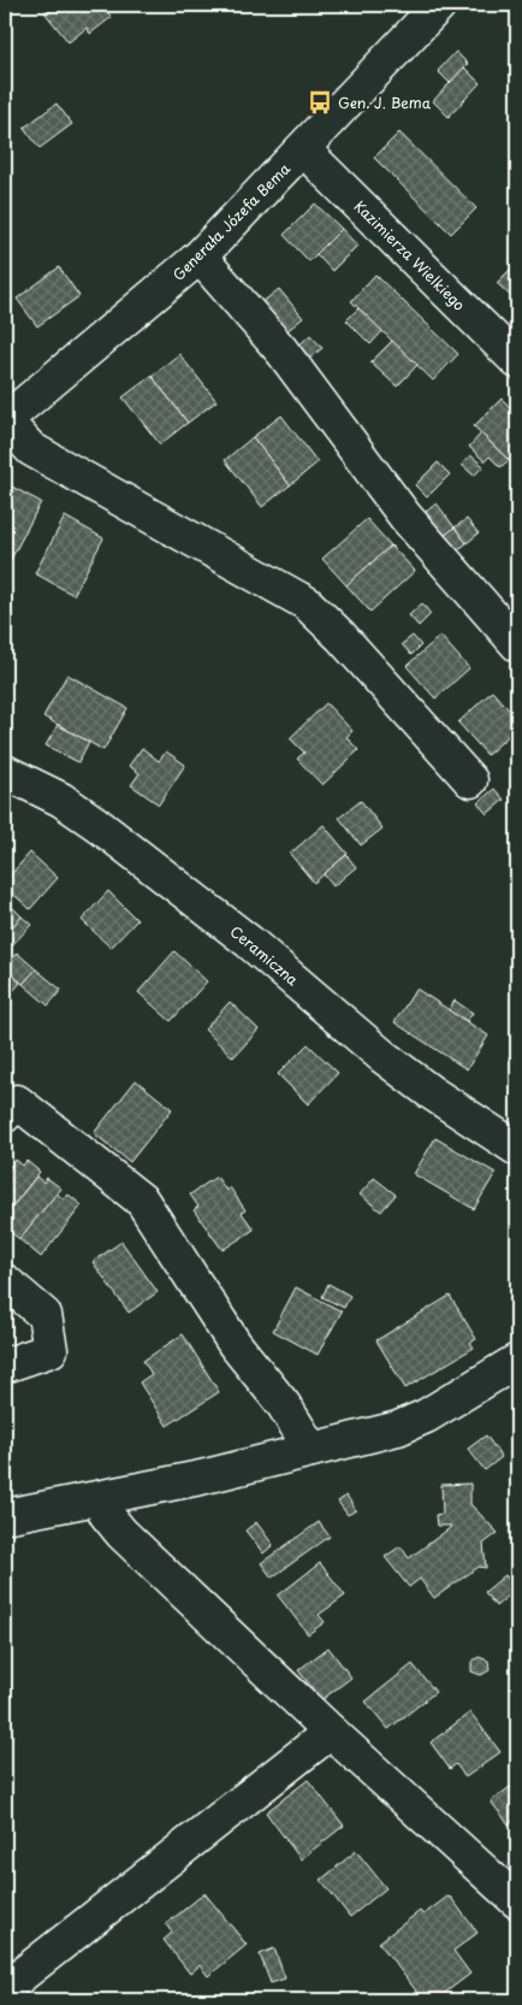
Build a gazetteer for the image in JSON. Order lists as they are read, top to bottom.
{
  "streets": {
    "street": ["Generała Józefa Bema", "Kazimierza Wielkiego", "Ceramiczna"]
  },
  "crossings": [
    ["Generała Józefa Bema", "Kazimierza Wielkiego"]
  ],
  "places": {
    "bus stop": ["Gen. J. Bema"]
  }
}
